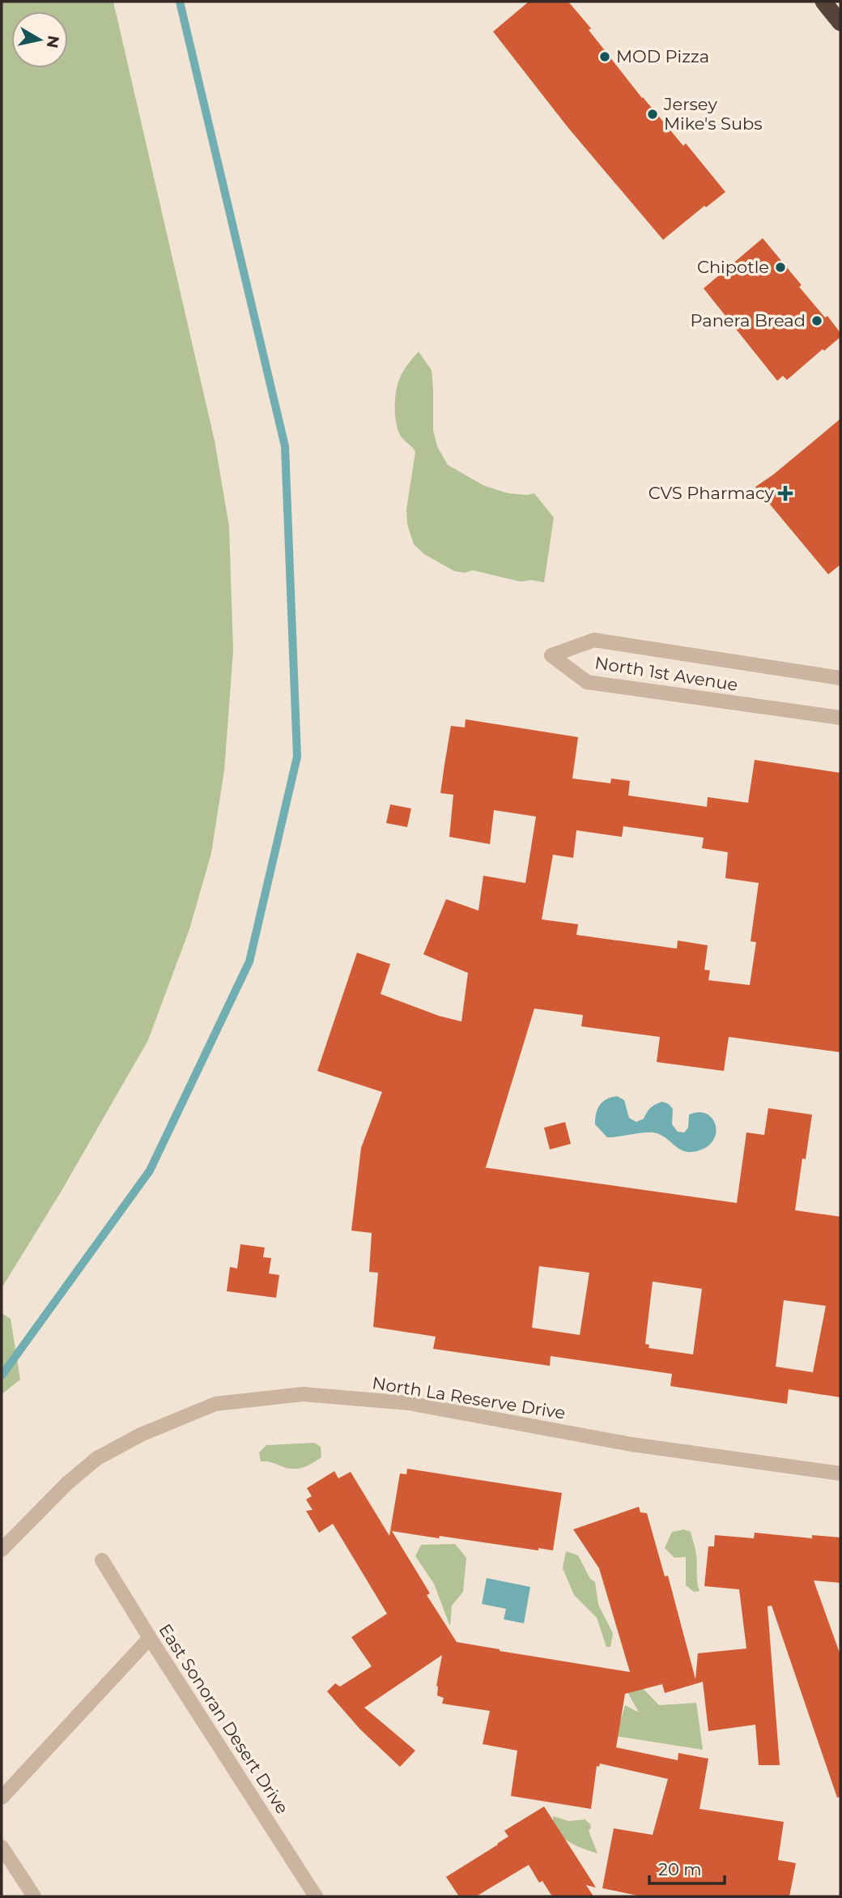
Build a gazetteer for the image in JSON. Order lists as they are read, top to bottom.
{
  "streets": {
    "street": ["North 1st Avenue", "North La Reserve Drive", "East Sonoran Desert Drive"]
  },
  "places": {
    "other": [
      "MOD Pizza",
      "Jersey Mike's Subs",
      "Chipotle",
      "Panera Bread"
    ],
    "health": ["CVS Pharmacy"]
  },
  "scale_bar": "20 m",
  "north": "right"
}
